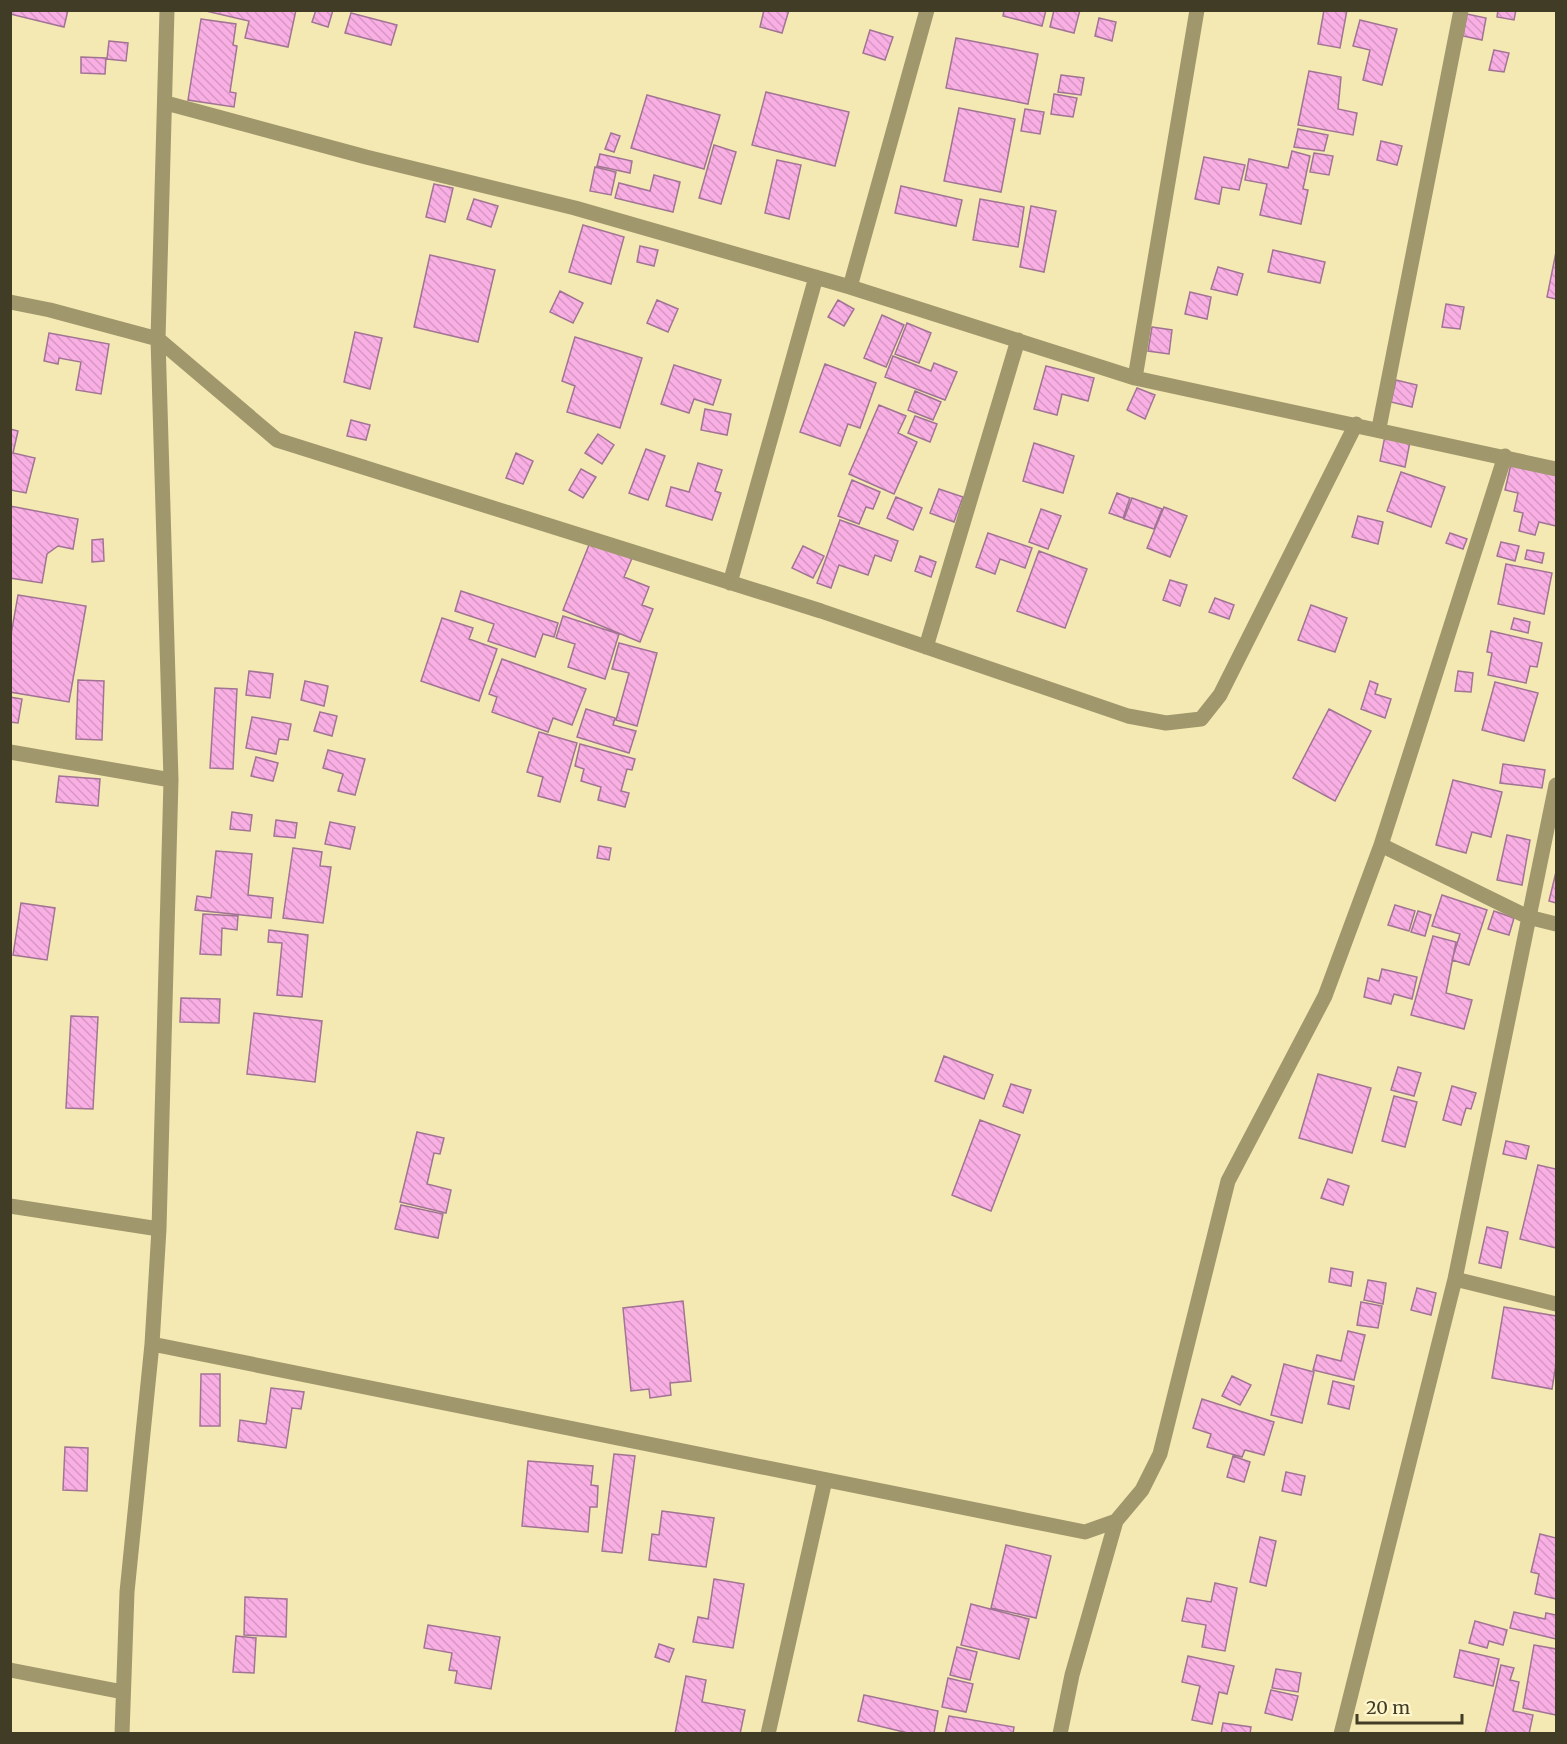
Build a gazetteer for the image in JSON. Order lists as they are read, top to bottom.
{
  "scale_bar": "20 m"
}
